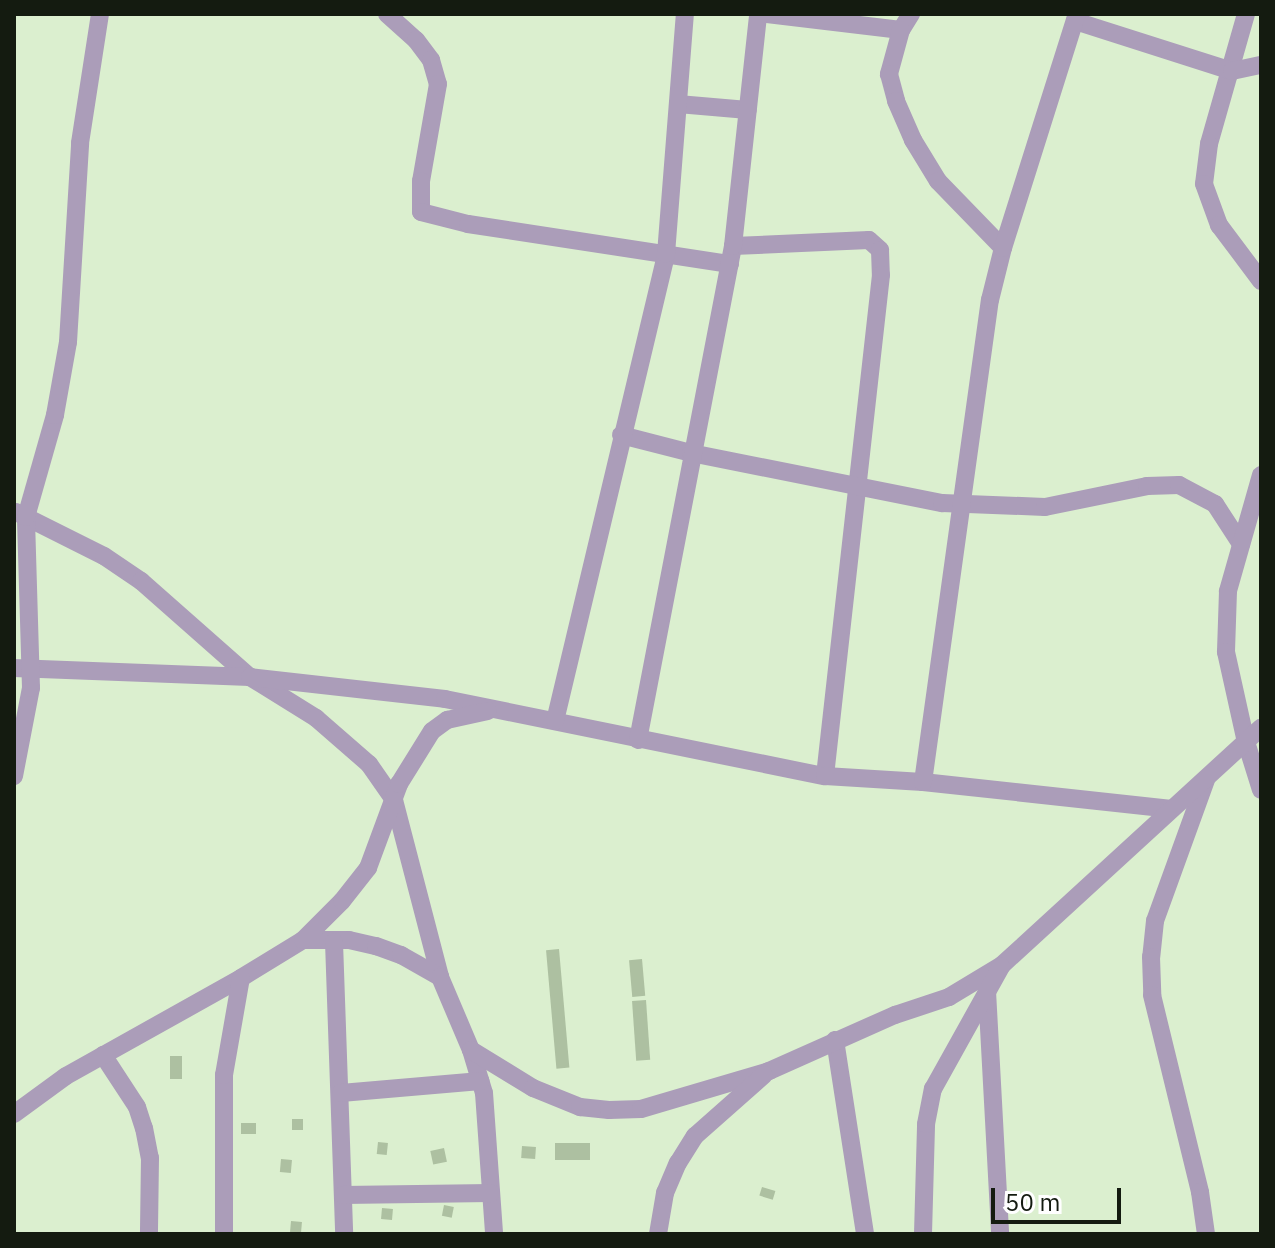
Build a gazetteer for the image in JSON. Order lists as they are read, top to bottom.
{
  "scale_bar": "50 m"
}
